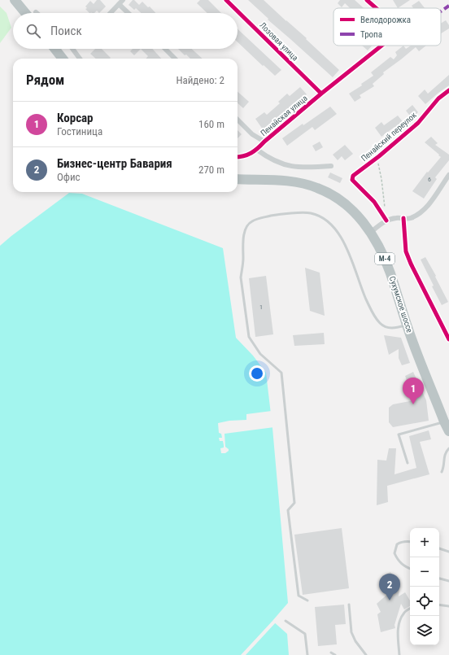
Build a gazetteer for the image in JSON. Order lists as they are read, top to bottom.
{
  "streets": {
    "highway": ["М-4", "Сухумское шоссе"],
    "street": ["Лозовая улица", "Пенайская улица", "Пенайский переулок"]
  },
  "crossings": [
    ["Лозовая улица", "Пенайская улица"]
  ],
  "house_numbers": ["6", "1"],
  "legend": ["Велодорожка", "Тропа"],
  "page": {
    "search": "Поиск",
    "heading": ["Рядом", "Найдено: 2"],
    "list": [
      {
        "mark": "1",
        "name": "Корсар",
        "note": "Гостиница",
        "value": "160 m"
      },
      {
        "mark": "2",
        "name": "Бизнес-центр Бавария",
        "note": "Офис",
        "value": "270 m"
      }
    ],
    "pins": ["1", "2"],
    "map_buttons": ["+", "−"]
  }
}
